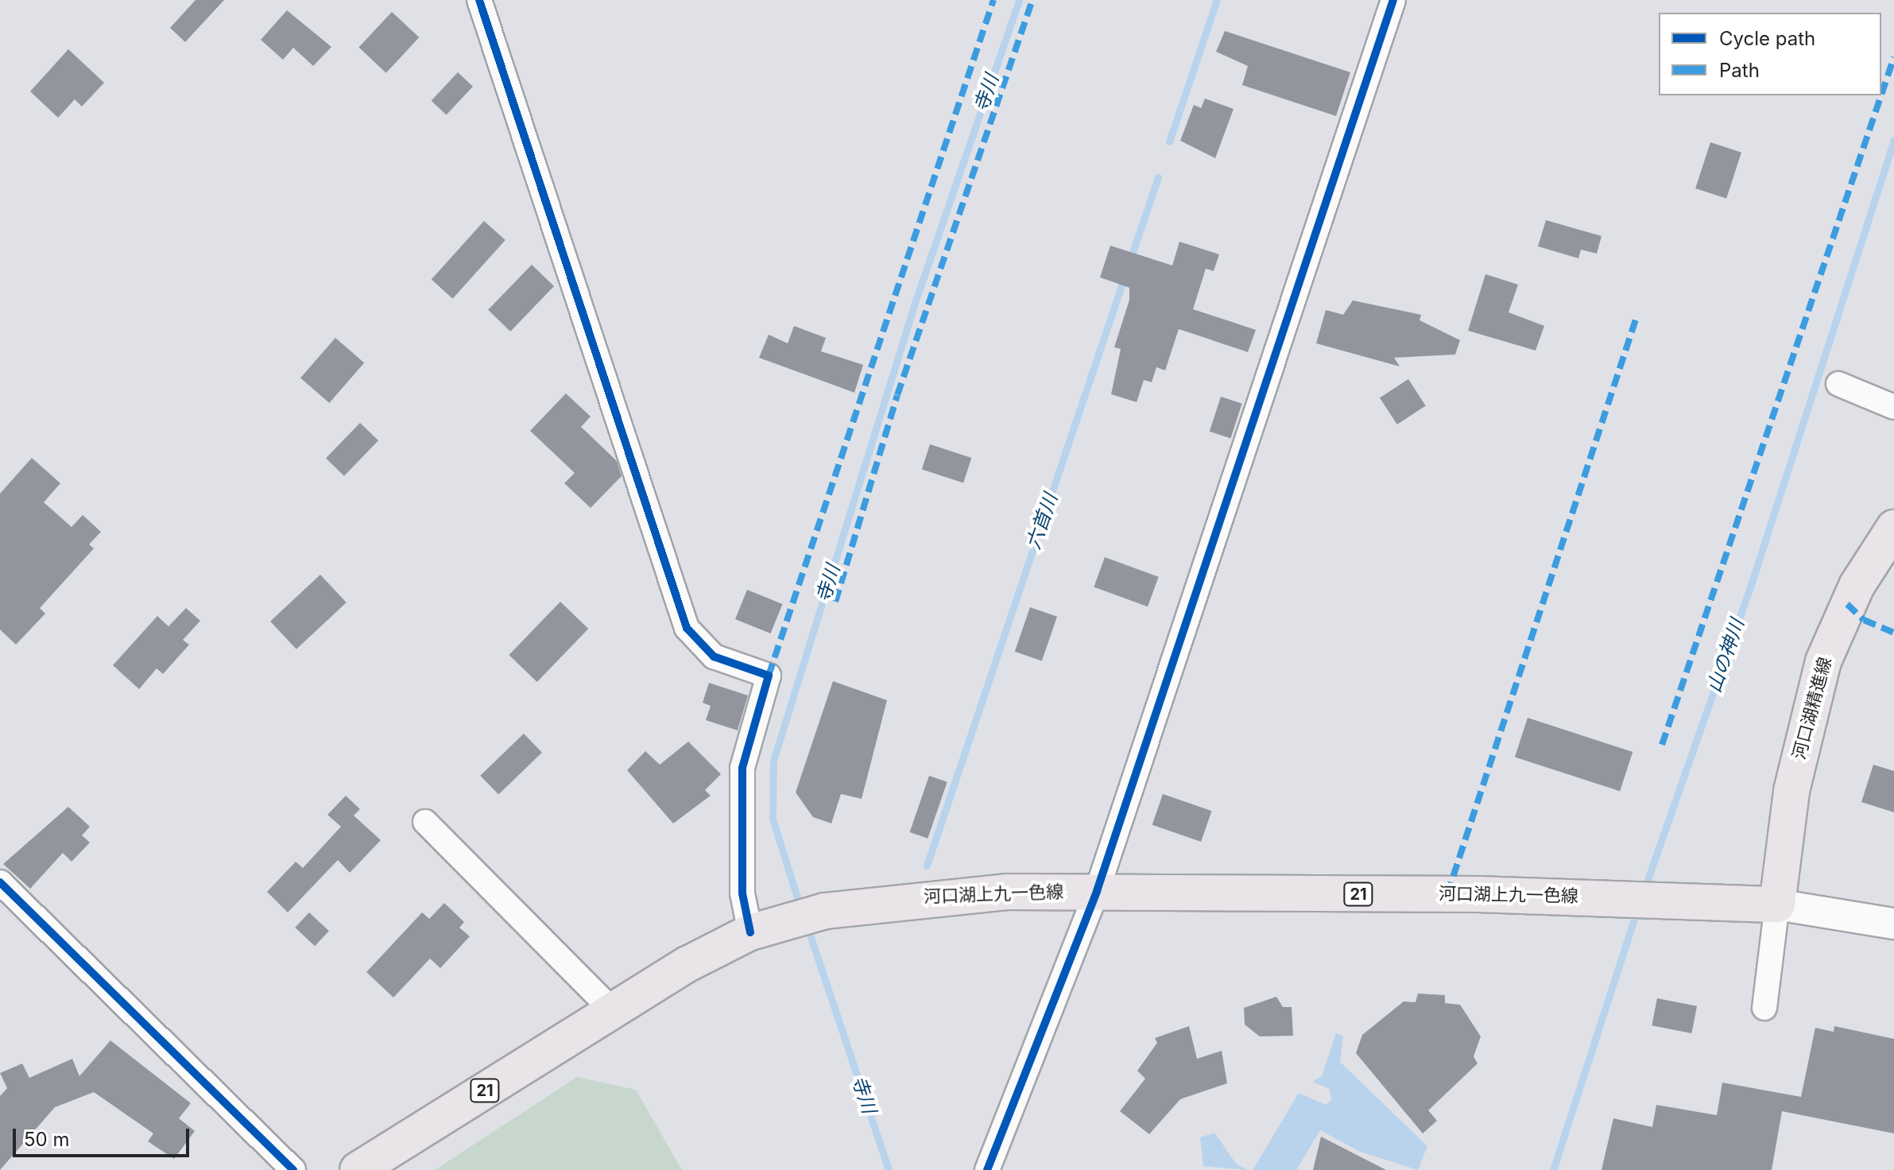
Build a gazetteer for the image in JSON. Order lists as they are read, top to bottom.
{
  "streets": {
    "main road": ["河口湖精進線", "河口湖上九一色線", "21"]
  },
  "crossings": [
    ["河口湖精進線", "河口湖上九一色線"]
  ],
  "water": ["寺川", "六首川", "山の神川"],
  "legend": ["Cycle path", "Path"],
  "scale_bar": "50 m"
}
